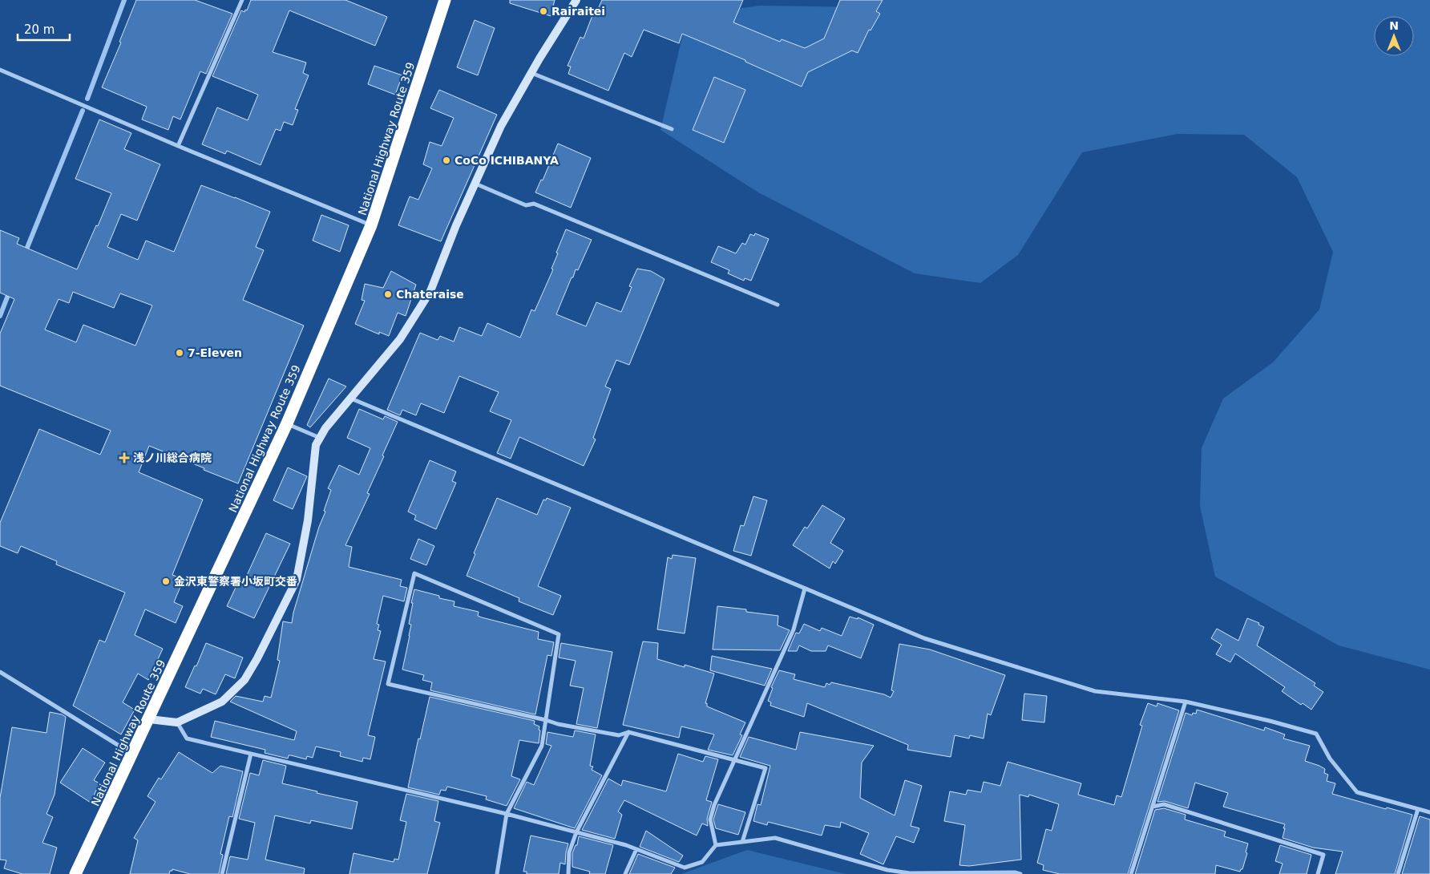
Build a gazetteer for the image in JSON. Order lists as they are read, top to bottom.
{
  "streets": {
    "highway": ["National Highway Route 359"]
  },
  "places": {
    "other": [
      "Rairaitei",
      "CoCo ICHIBANYA",
      "Chateraise",
      "7-Eleven",
      "金沢東警察署小坂町交番"
    ],
    "health": ["浅ノ川総合病院"]
  },
  "scale_bar": "20 m",
  "north": "top"
}
